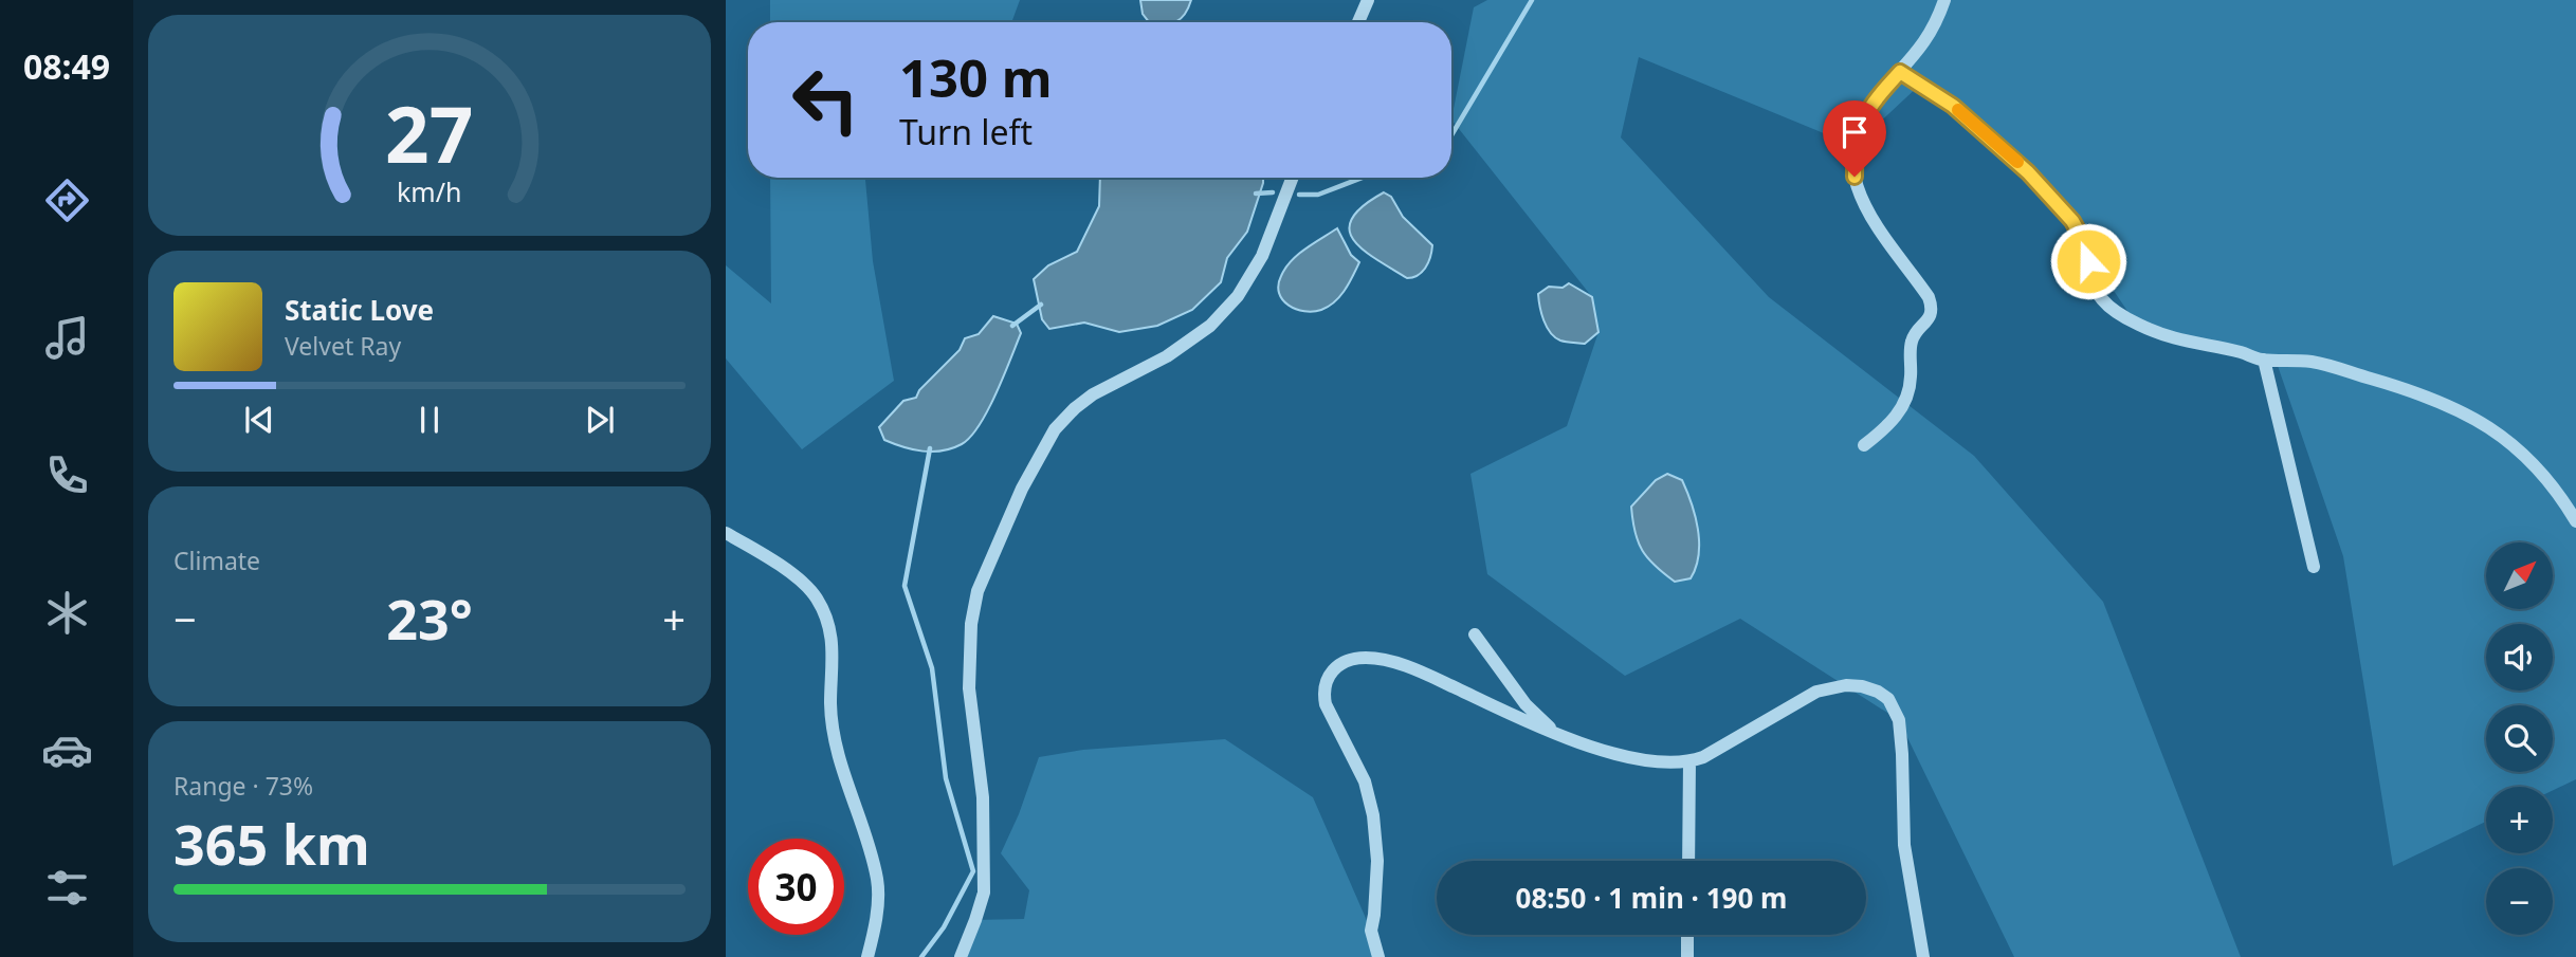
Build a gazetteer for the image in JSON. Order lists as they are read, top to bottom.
{
  "north": "top right",
  "page": {
    "tabs": "08:49",
    "turn": ["130 m", "Turn left"],
    "song": ["Static Love", "Velvet Ray"],
    "tile": [
      "Climate",
      ["Range · 73%", "365 km"]
    ],
    "map_buttons": ["+", "−"],
    "heat": ["−", "23°", "+"],
    "limit": "30",
    "trip": "08:50 · 1 min · 190 m",
    "gauge": ["27", "km/h"]
  }
}
